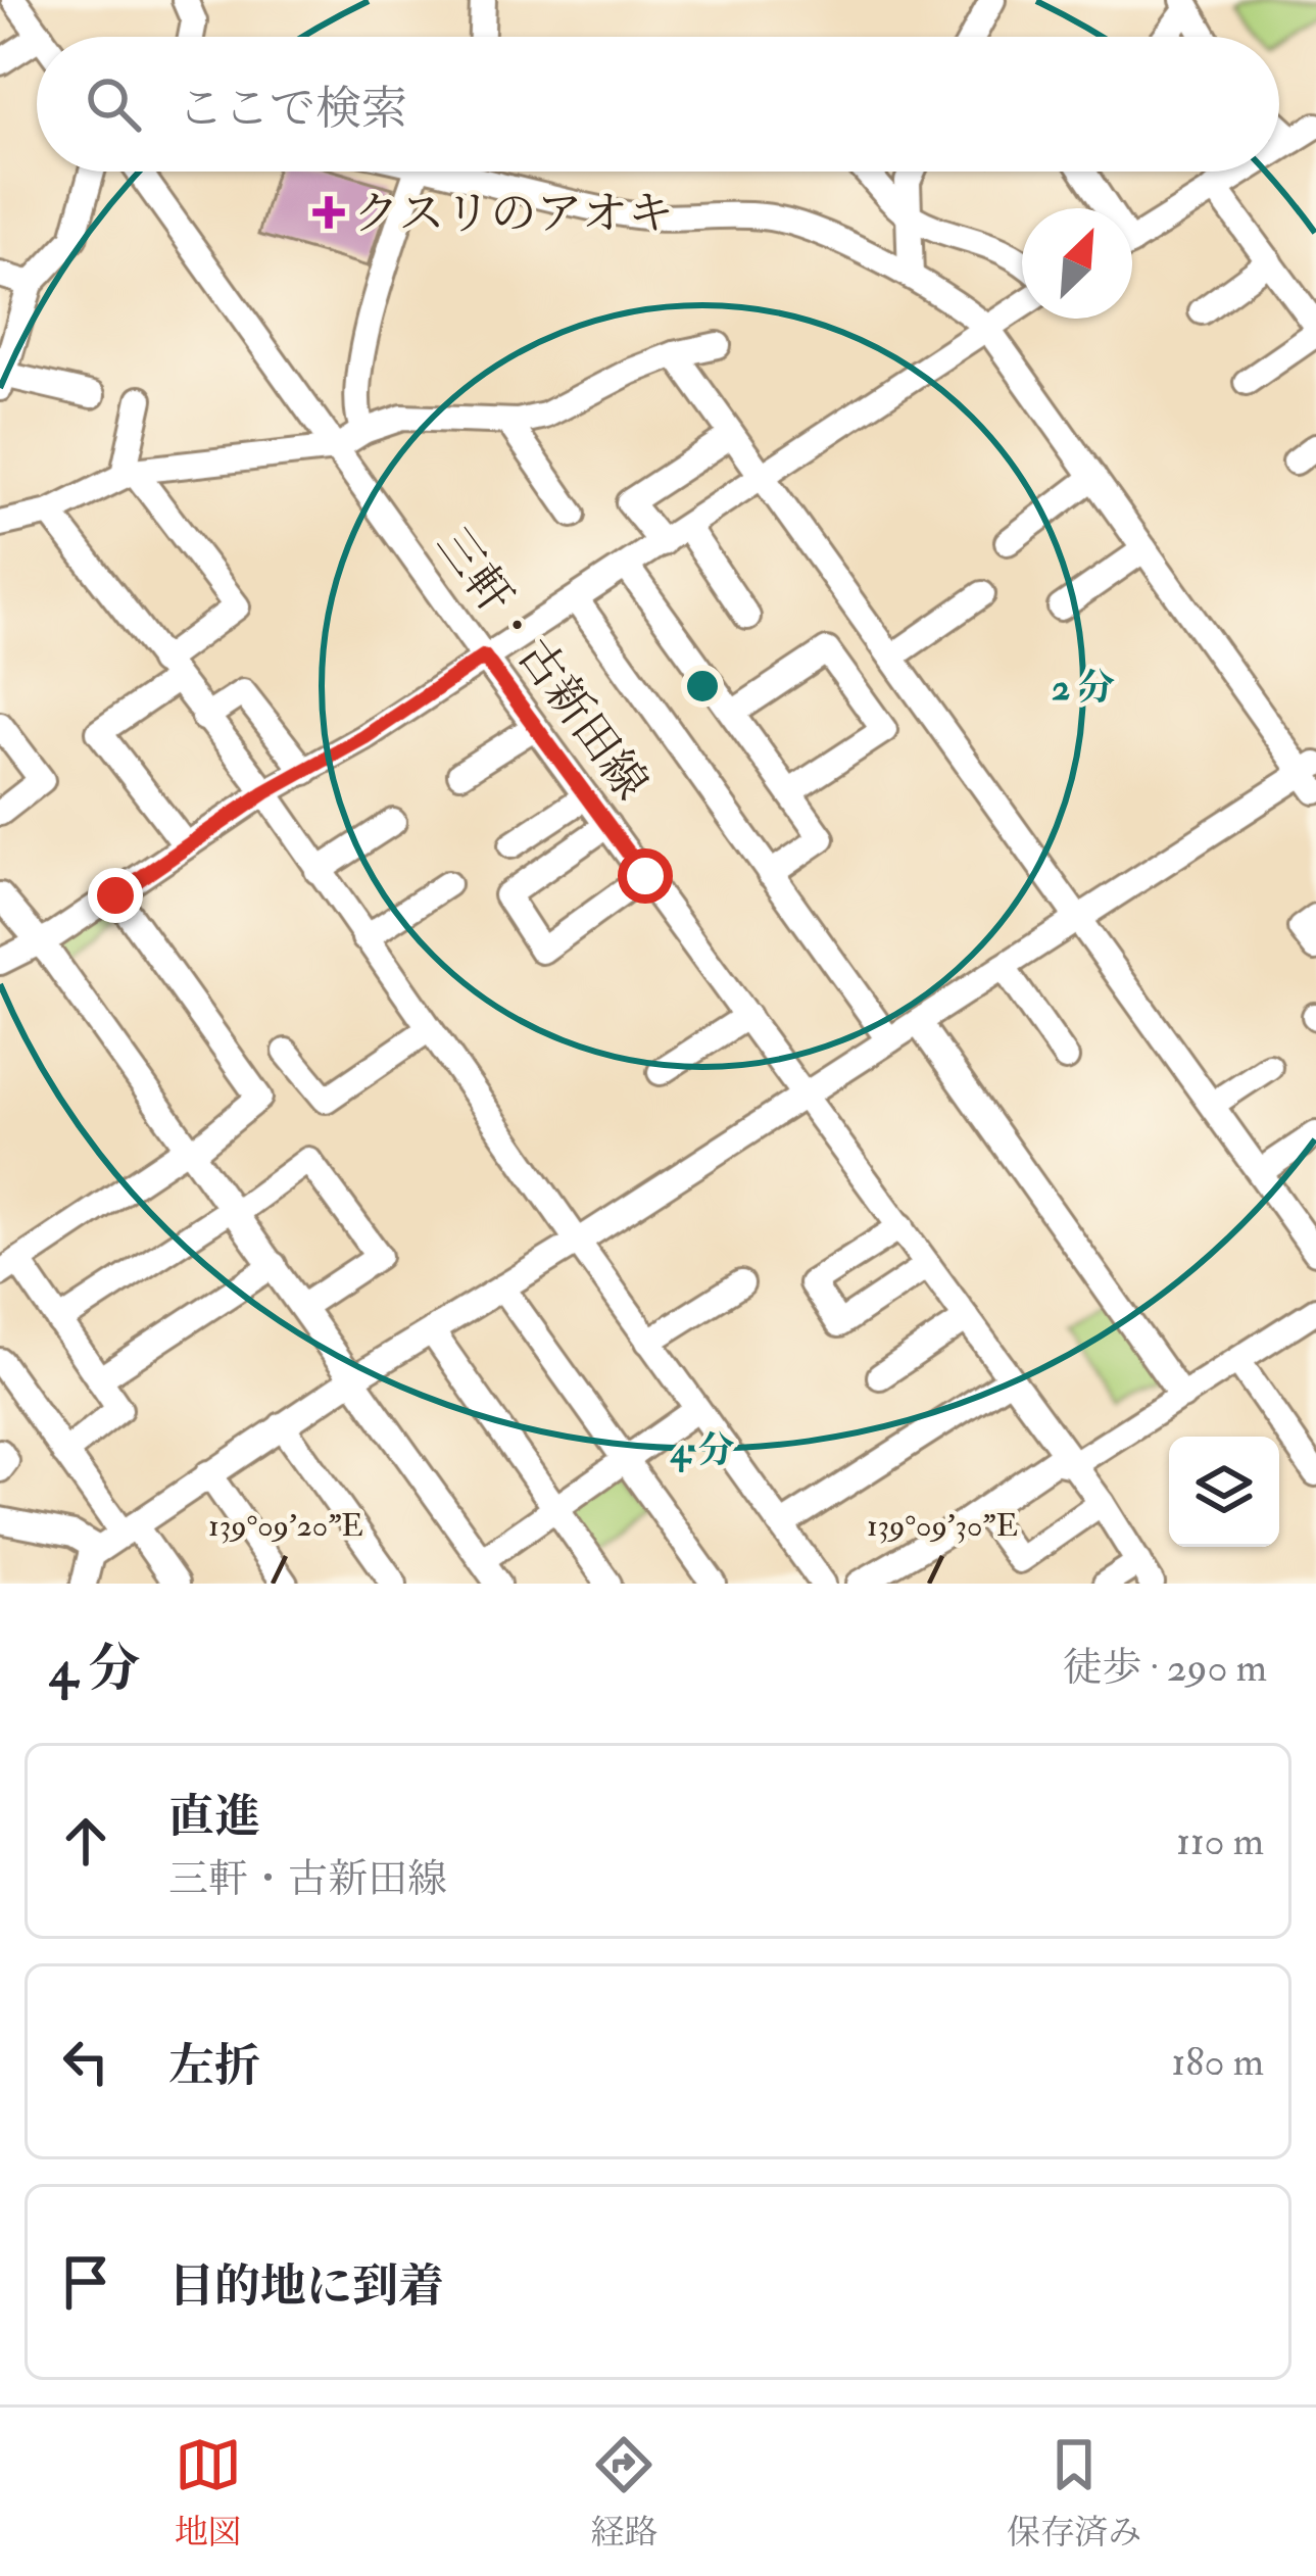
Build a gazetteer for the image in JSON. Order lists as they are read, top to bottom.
{
  "streets": {
    "street": ["三軒・古新田線"]
  },
  "places": {
    "health": ["クスリのアオキ"]
  },
  "north": "top right",
  "page": {
    "search": "ここで検索",
    "heading": ["4 分", "徒歩 · 290 m"],
    "list": [
      ["直進", "三軒・古新田線", "110 m"],
      ["左折", "180 m"],
      "目的地に到着"
    ],
    "nav": ["地図", "経路", "保存済み"]
  },
  "coordinates": ["139°09'20\"E", "139°09'30\"E"],
  "rings": ["2 分", "4 分"]
}
